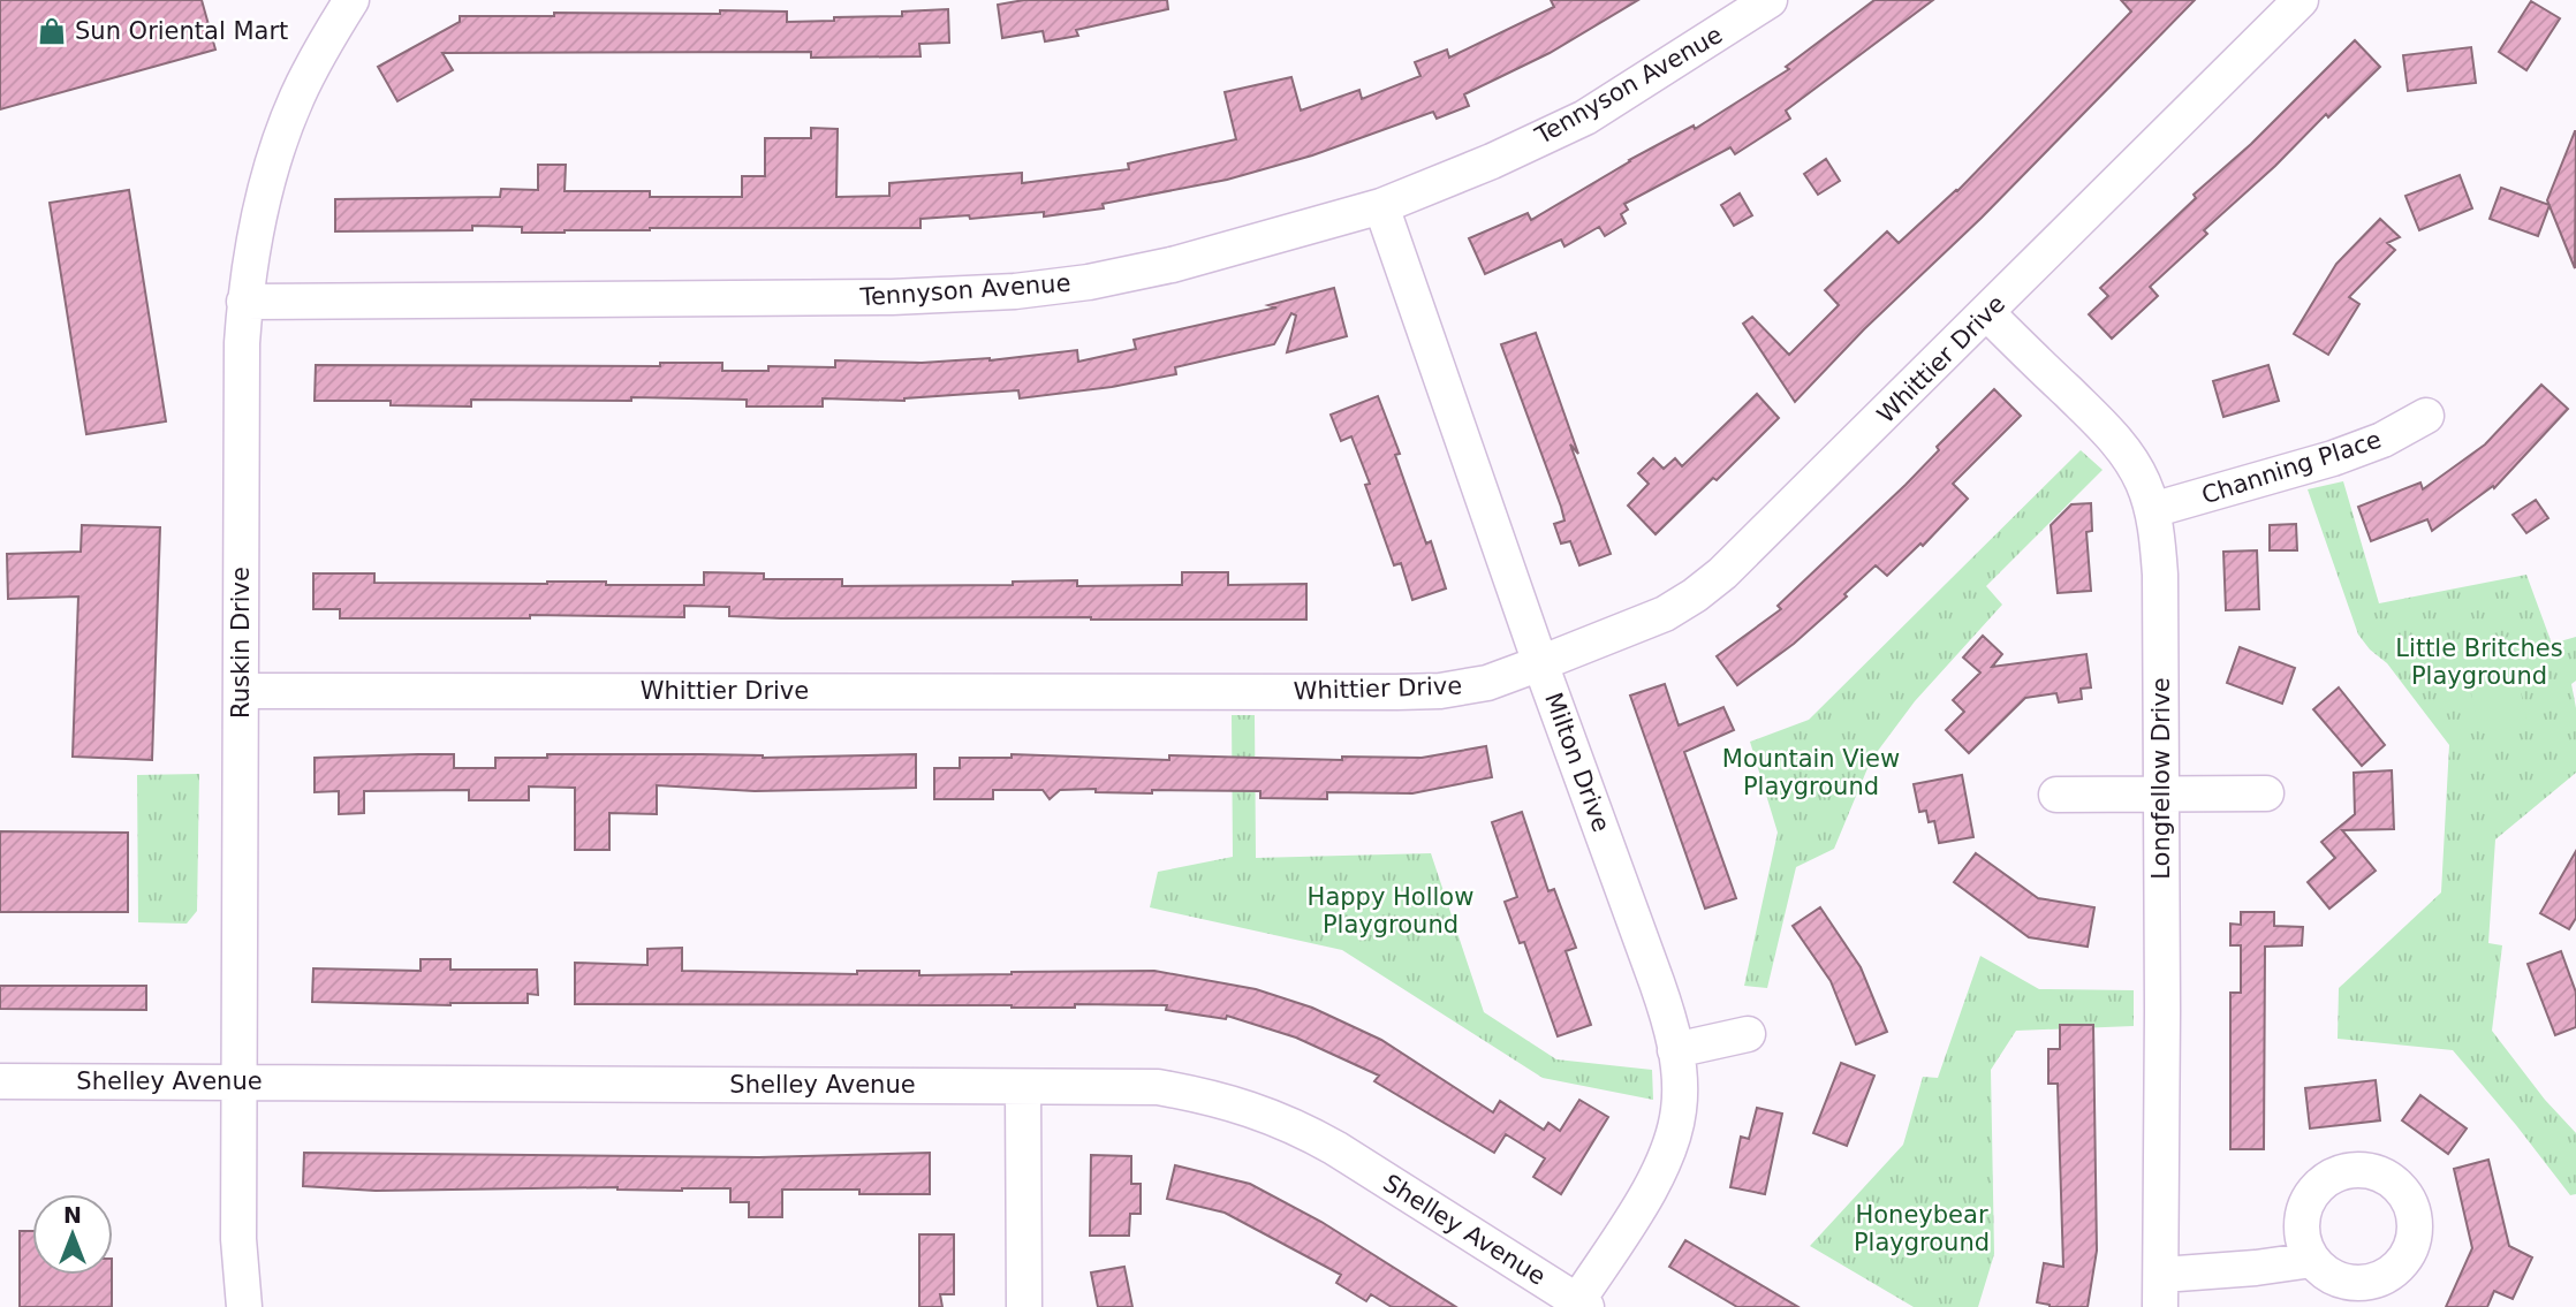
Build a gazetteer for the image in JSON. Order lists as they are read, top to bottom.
{
  "streets": {
    "street": [
      "Tennyson Avenue",
      "Whittier Drive",
      "Channing Place",
      "Ruskin Drive",
      "Milton Drive",
      "Longfellow Drive",
      "Shelley Avenue"
    ]
  },
  "crossings": [
    ["Tennyson Avenue", "Ruskin Drive"],
    ["Tennyson Avenue", "Milton Drive"],
    ["Whittier Drive", "Ruskin Drive"],
    ["Whittier Drive", "Milton Drive"],
    ["Whittier Drive", "Longfellow Drive"],
    ["Channing Place", "Longfellow Drive"],
    ["Ruskin Drive", "Shelley Avenue"],
    ["Milton Drive", "Shelley Avenue"]
  ],
  "parks": [
    "Little Britches Playground",
    "Mountain View Playground",
    "Happy Hollow Playground",
    "Honeybear Playground"
  ],
  "places": {
    "shop": ["Sun Oriental Mart"]
  },
  "north": "top"
}
